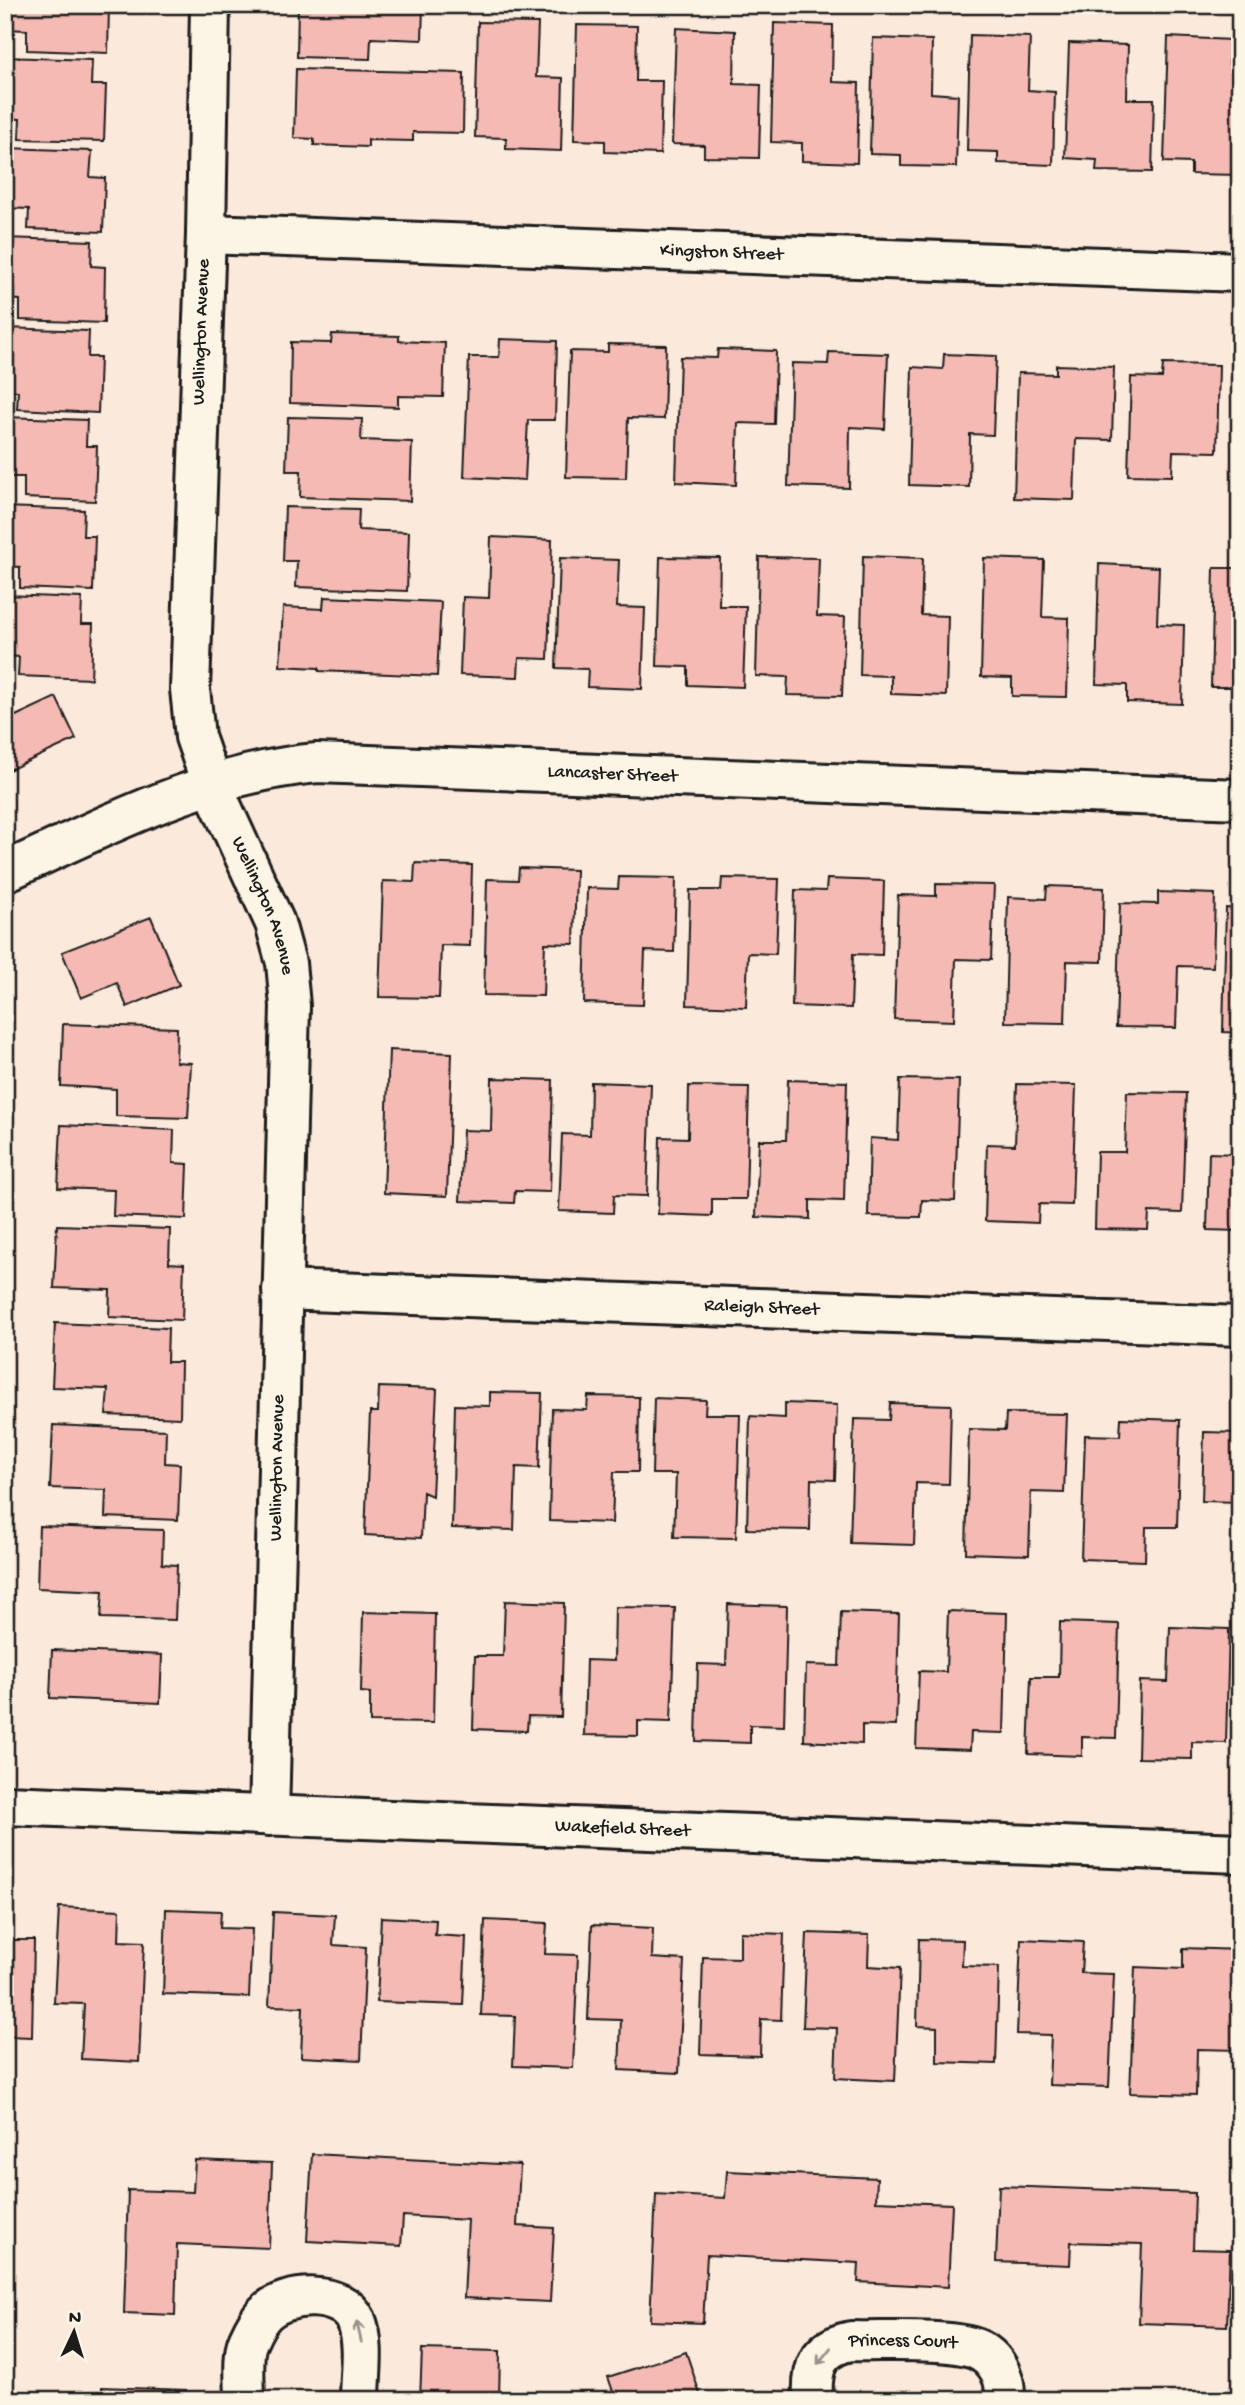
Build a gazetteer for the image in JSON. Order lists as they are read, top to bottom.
{
  "streets": {
    "street": [
      "Kingston Street",
      "Wellington Avenue",
      "Lancaster Street",
      "Raleigh Street",
      "Wakefield Street",
      "Princess Court"
    ]
  },
  "crossings": [
    ["Kingston Street", "Wellington Avenue"],
    ["Wellington Avenue", "Lancaster Street"],
    ["Wellington Avenue", "Raleigh Street"],
    ["Wellington Avenue", "Wakefield Street"]
  ],
  "north": "top"
}
